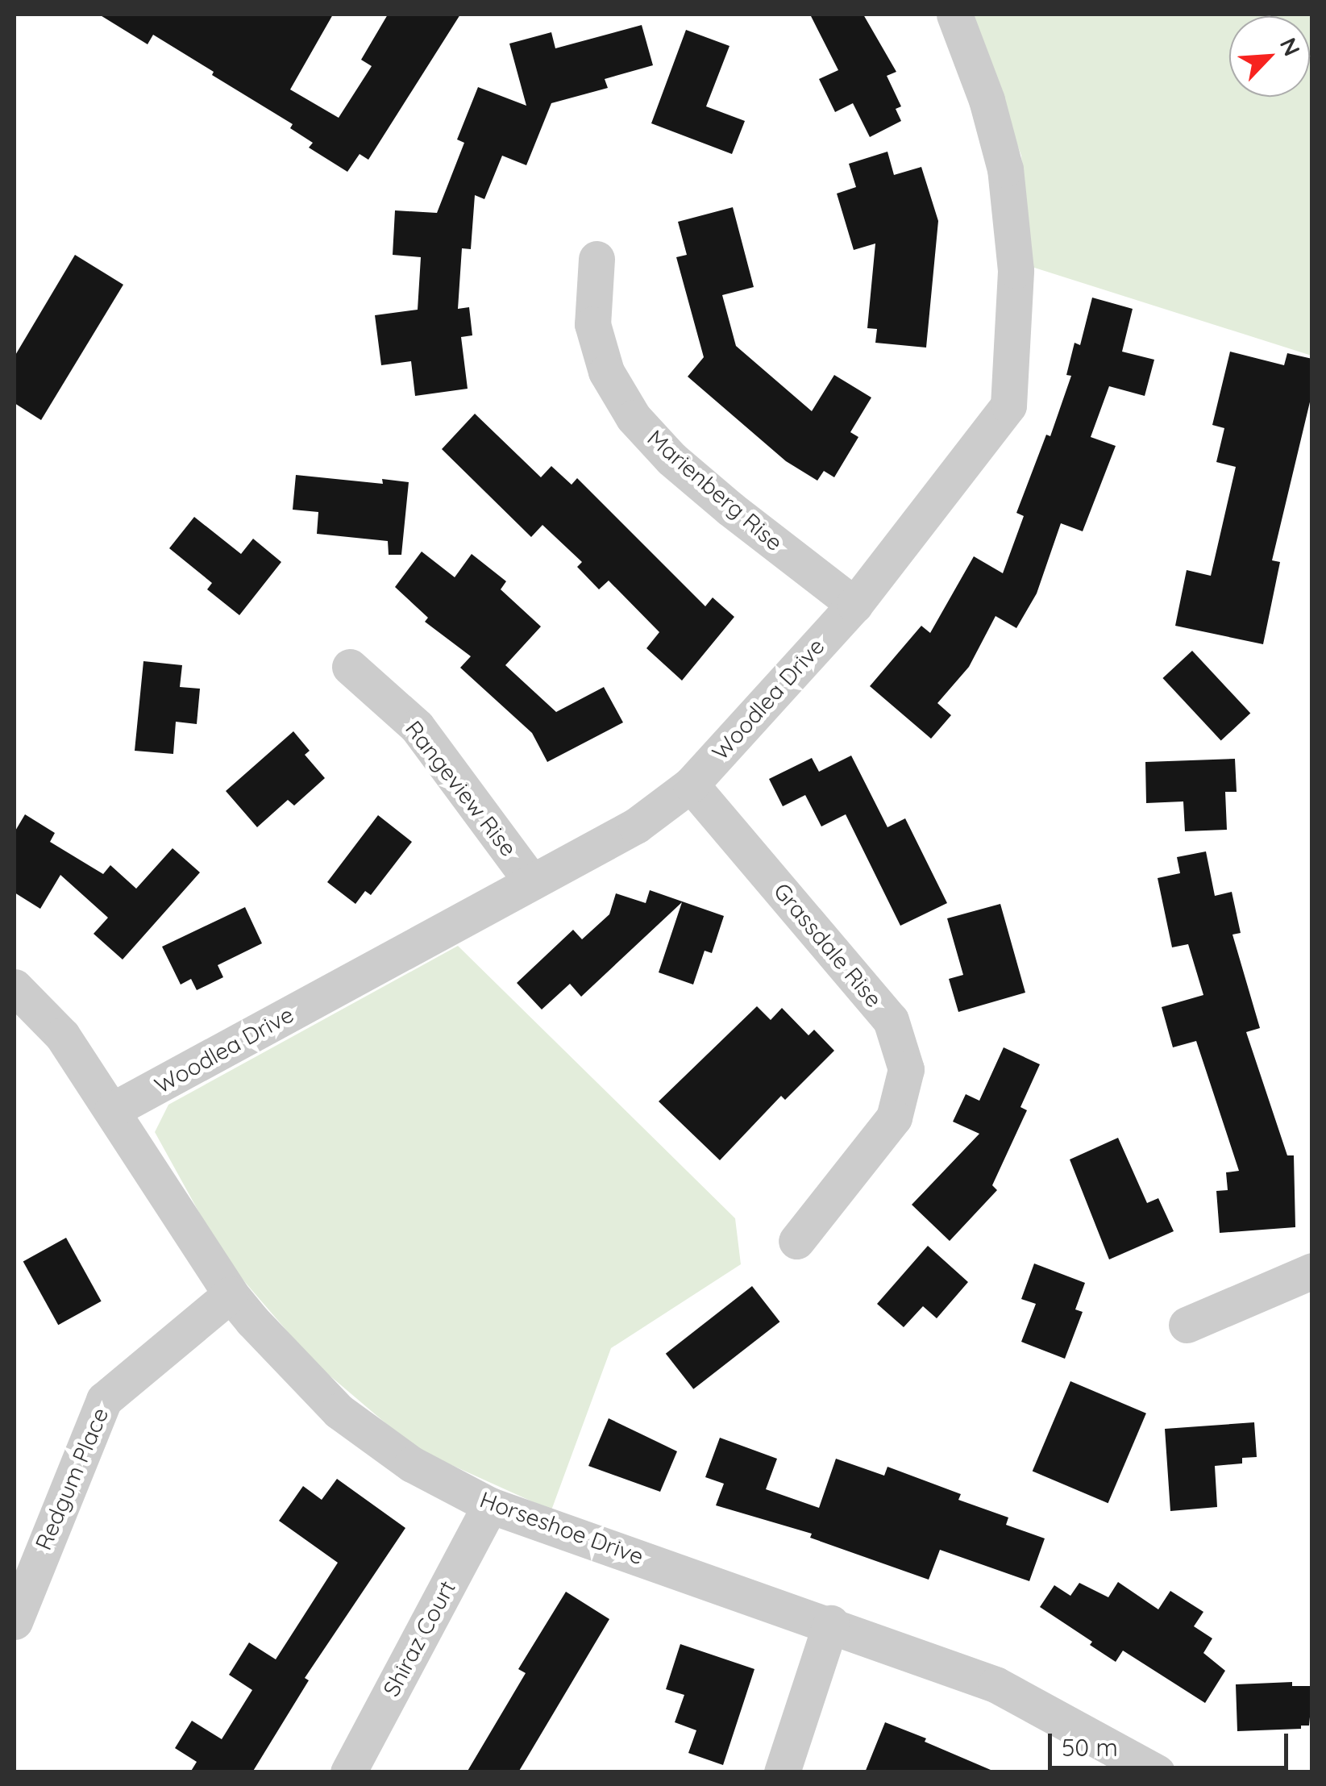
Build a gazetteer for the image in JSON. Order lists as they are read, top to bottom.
{
  "streets": {
    "street": [
      "Marienberg Rise",
      "Woodlea Drive",
      "Rangeview Rise",
      "Grassdale Rise",
      "Redgum Place",
      "Horseshoe Drive",
      "Shiraz Court"
    ]
  },
  "crossings": [
    ["Marienberg Rise", "Woodlea Drive"],
    ["Woodlea Drive", "Rangeview Rise"],
    ["Woodlea Drive", "Grassdale Rise"],
    ["Woodlea Drive", "Horseshoe Drive"],
    ["Redgum Place", "Horseshoe Drive"],
    ["Horseshoe Drive", "Shiraz Court"]
  ],
  "scale_bar": "50 m",
  "north": "top right"
}
